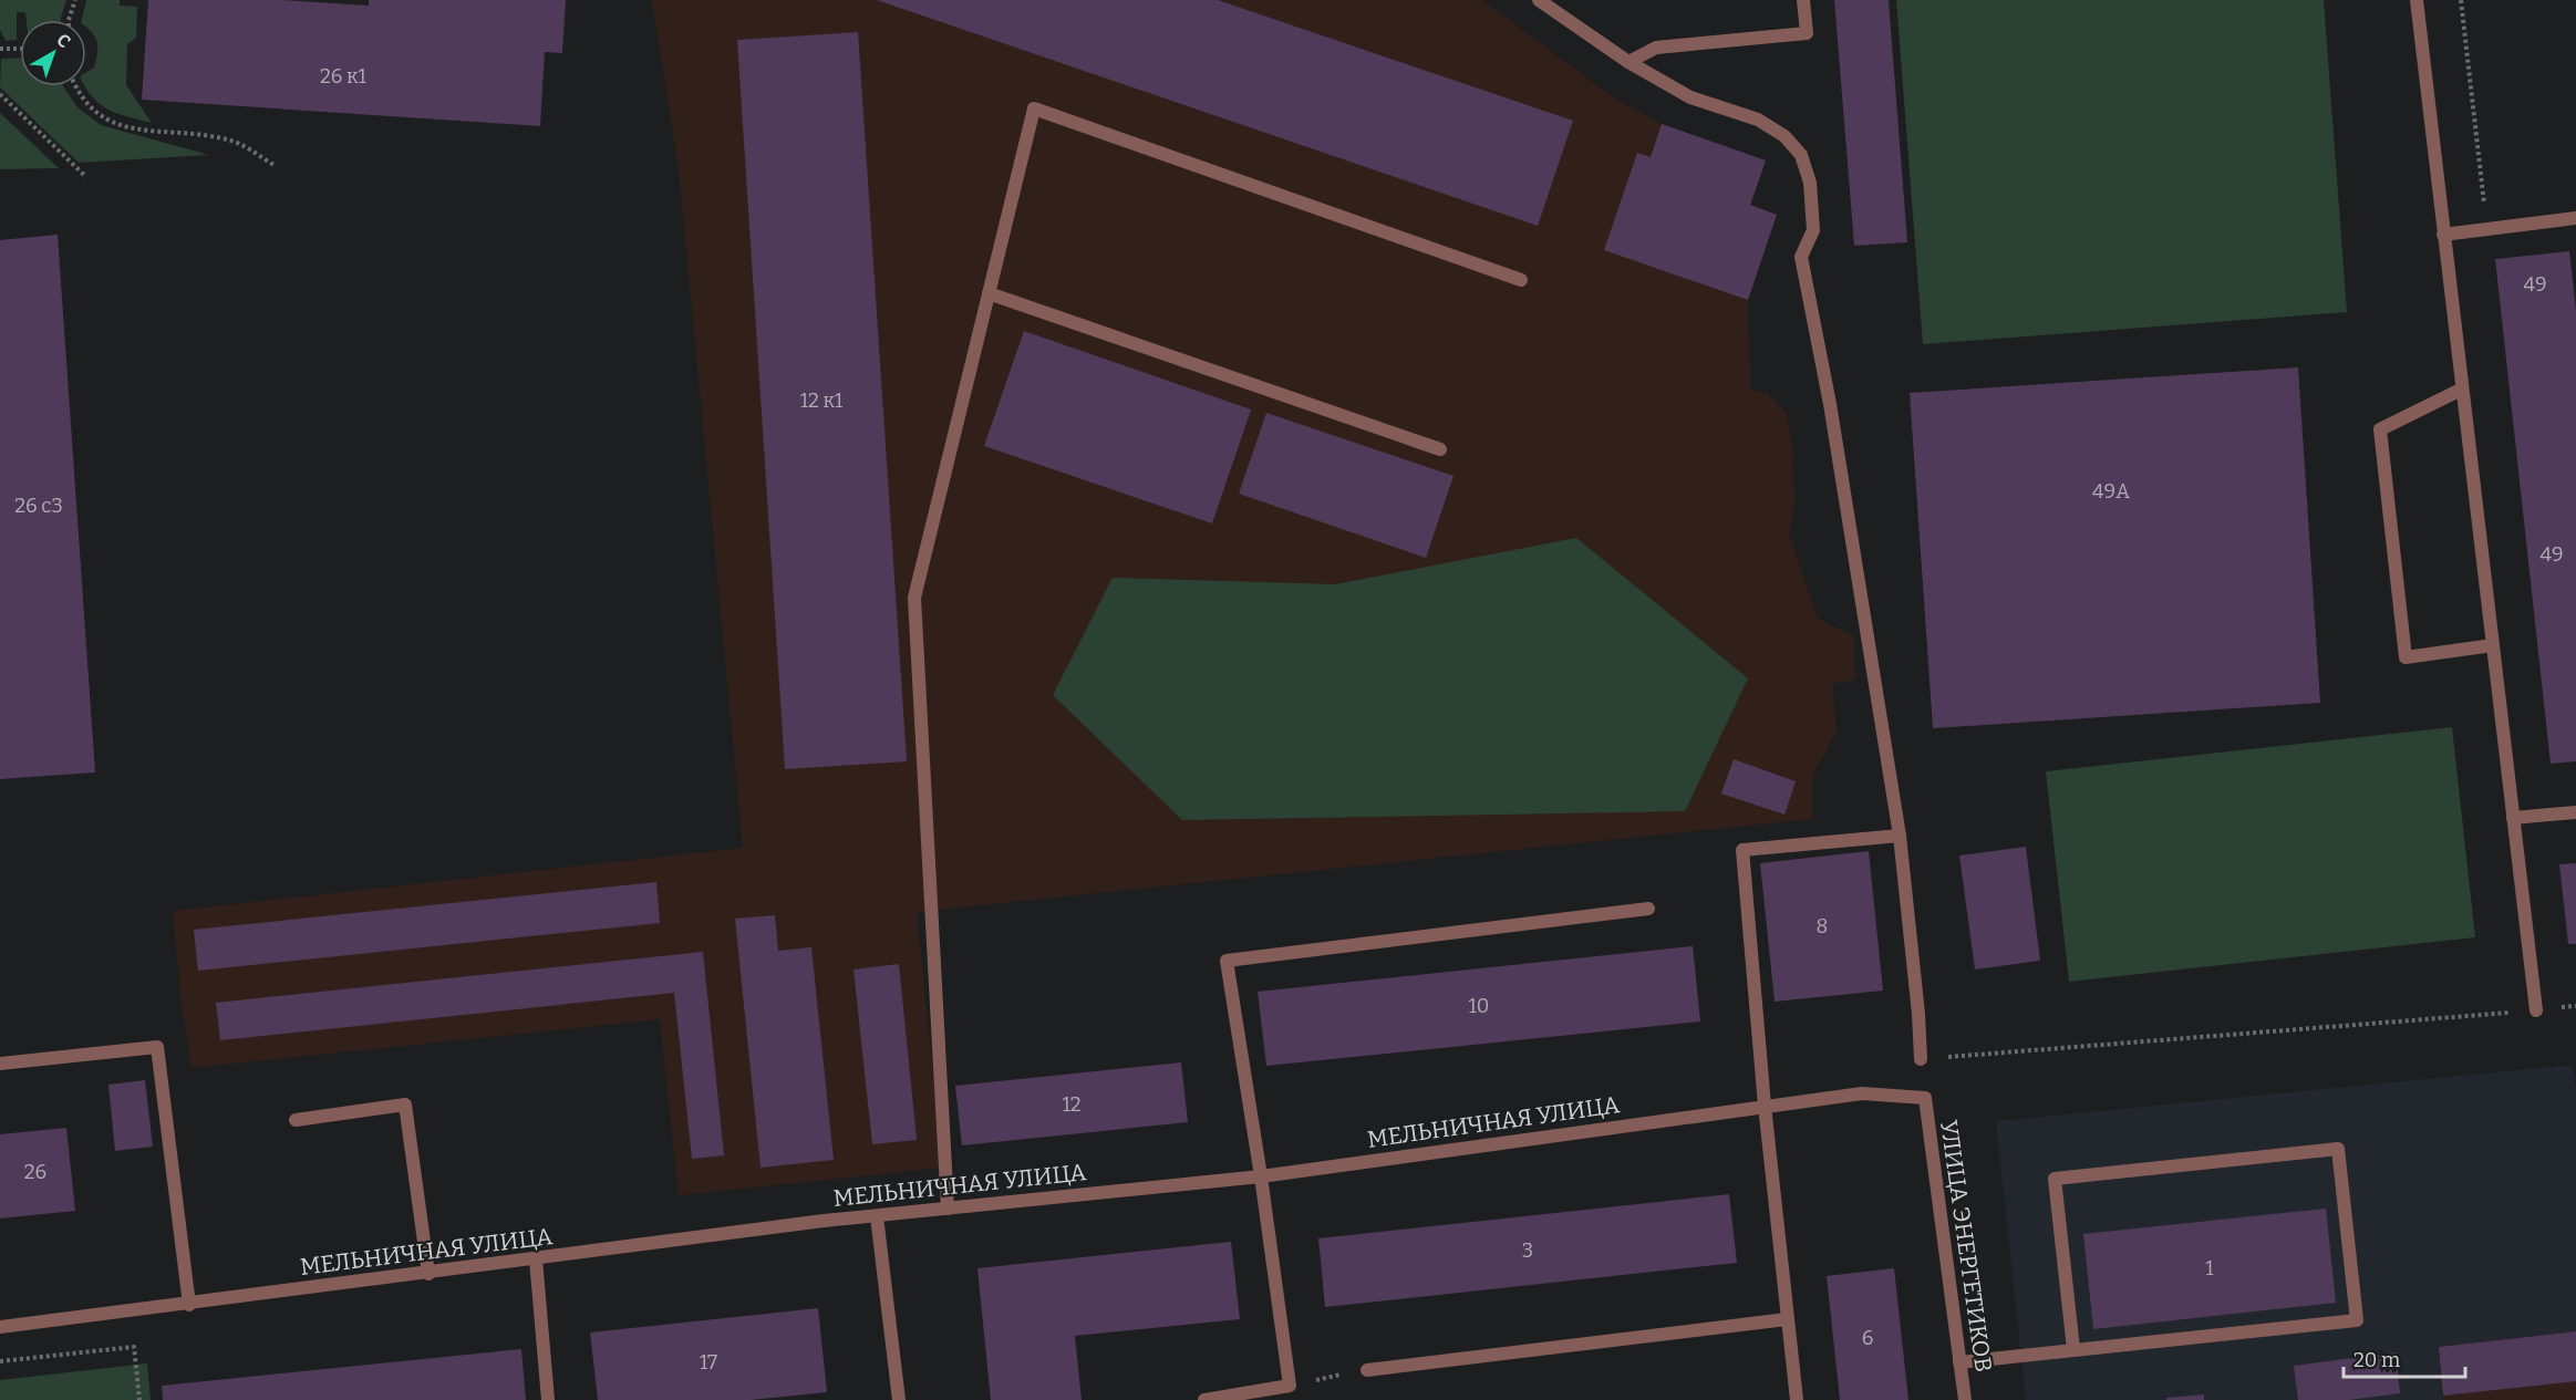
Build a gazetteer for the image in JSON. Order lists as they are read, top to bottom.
{
  "streets": {
    "street": ["МЕЛЬНИЧНАЯ УЛИЦА", "УЛИЦА ЭНЕРГЕТИКОВ"]
  },
  "crossings": [
    ["МЕЛЬНИЧНАЯ УЛИЦА", "УЛИЦА ЭНЕРГЕТИКОВ"]
  ],
  "house_numbers": [
    "26 к1",
    "49",
    "12 к1",
    "49А",
    "26 с3",
    "49",
    "8",
    "10",
    "12",
    "26",
    "3",
    "1",
    "6",
    "17"
  ],
  "scale_bar": "20 m",
  "north": "top right"
}
